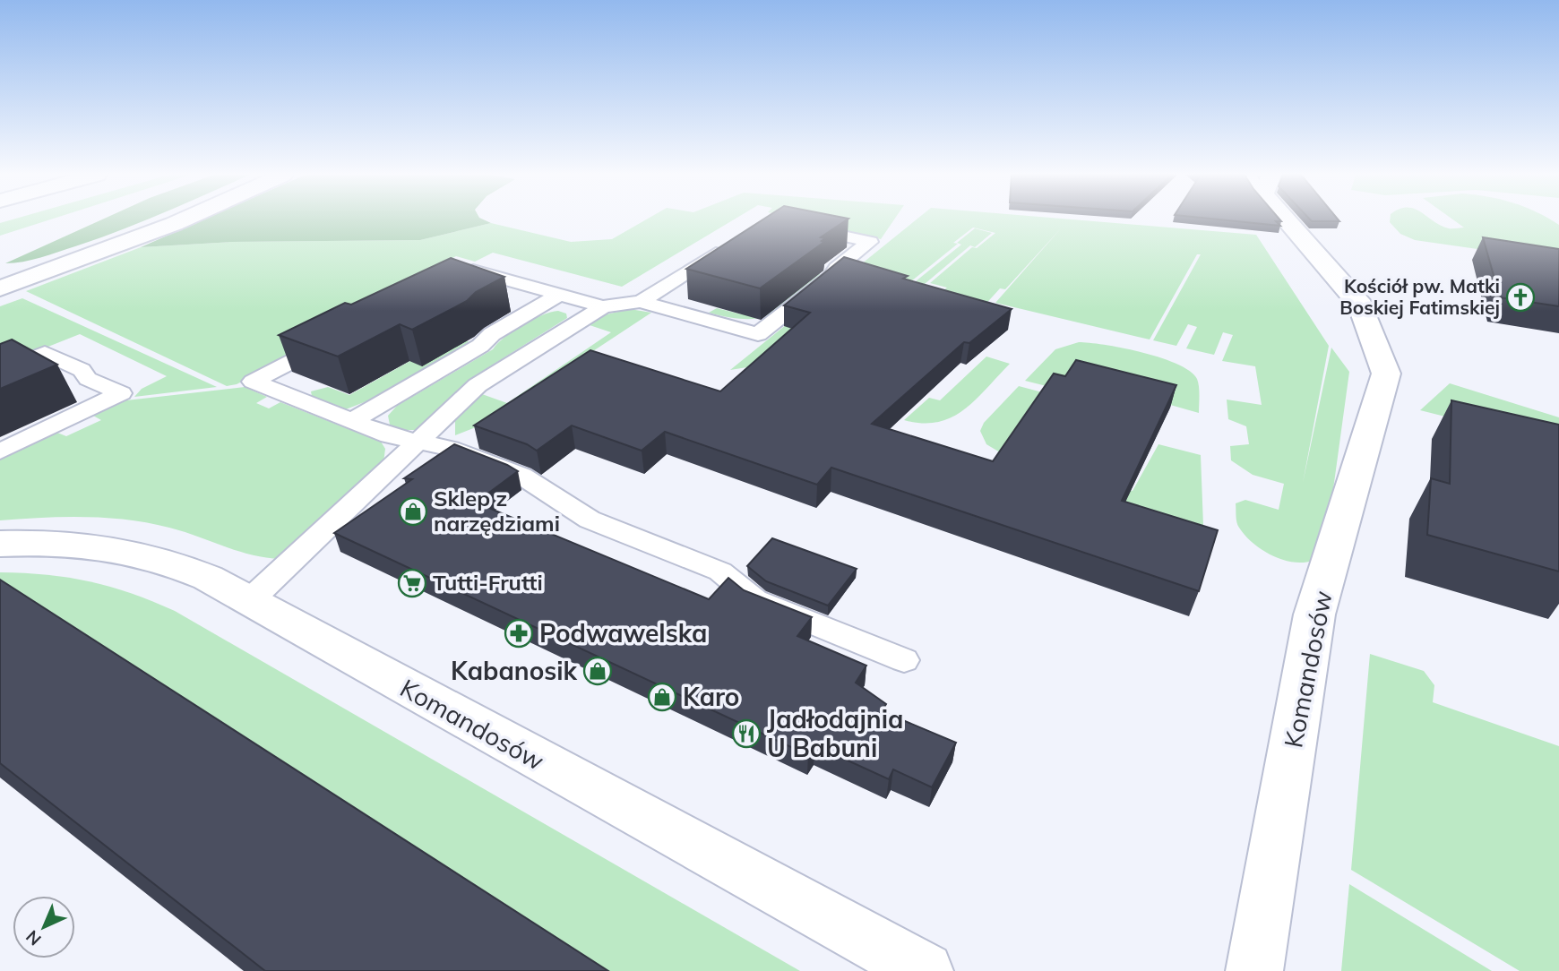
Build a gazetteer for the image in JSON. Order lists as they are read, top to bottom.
{
  "streets": {
    "street": ["Komandosów"]
  },
  "places": {
    "church": ["Kościół pw. Matki Boskiej Fatimskiej"],
    "shop": ["Sklep z narzędziami", "Kabanosik", "Karo"],
    "supermarket": ["Tutti-Frutti"],
    "pharmacy": ["Podwawelska"],
    "restaurant": ["Jadłodajnia U Babuni"]
  },
  "north": "bottom left"
}
